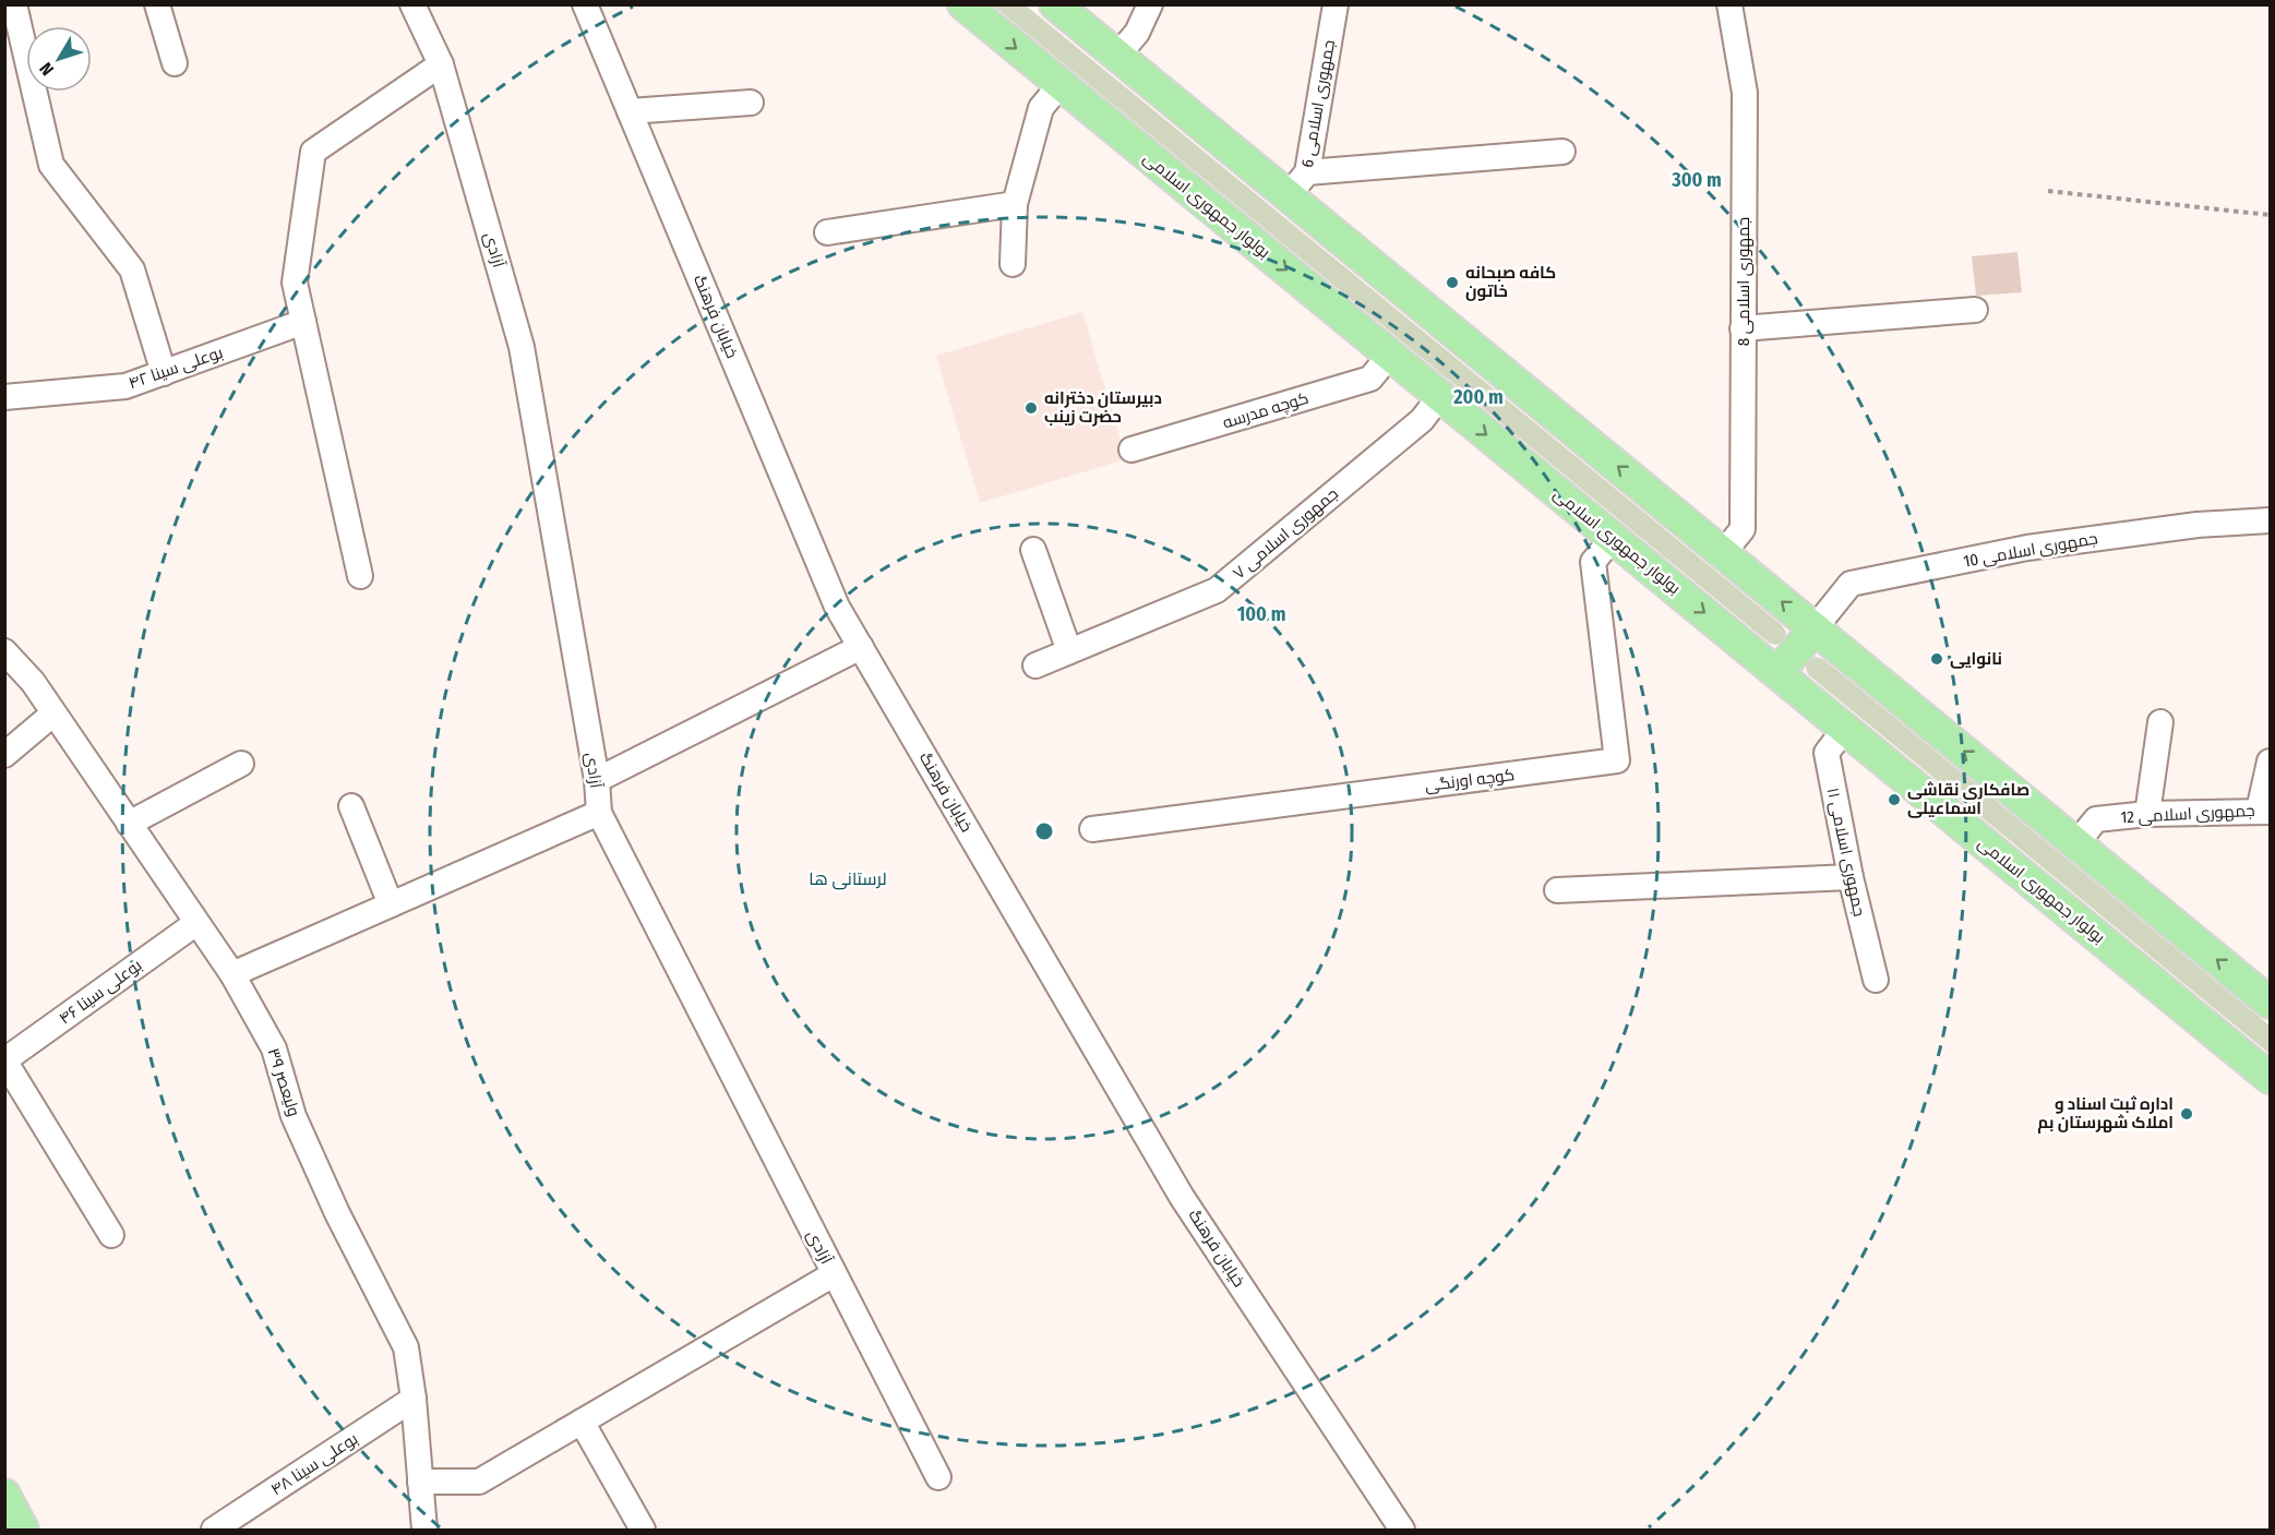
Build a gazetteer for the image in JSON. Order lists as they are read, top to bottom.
{
  "streets": {
    "main road": ["بولوار جمهوری اسلامی"],
    "street": [
      "جمهوری اسلامی 6",
      "آزادی",
      "جمهوری اسلامی 8",
      "خیابان فرهنگ",
      "بوعلی سینا ۴۲",
      "کوچه مدرسه",
      "جمهوری اسلامی ۷",
      "جمهوری اسلامی 10",
      "کوچه اورنگی",
      "جمهوری اسلامی 12",
      "جمهوری اسلامی ۱۱",
      "بوعلی سینا ۴۶",
      "ولیعصر ۳۹",
      "بوعلی سینا ۴۸"
    ]
  },
  "crossings": [
    ["بولوار جمهوری اسلامی", "کوچه مدرسه"],
    ["بولوار جمهوری اسلامی", "جمهوری اسلامی ۷"],
    ["بولوار جمهوری اسلامی", "کوچه اورنگی"],
    ["بولوار جمهوری اسلامی", "جمهوری اسلامی ۱۱"],
    ["بوعلی سینا ۴۶", "ولیعصر ۳۹"],
    ["ولیعصر ۳۹", "بوعلی سینا ۴۸"]
  ],
  "districts": ["لرستانی ها"],
  "places": [
    "کافه صبحانه خاتون",
    "دبیرستان دخترانه حضرت زینب",
    "نانوایی",
    "صافکاری نقاشی اسماعیلی",
    "اداره ثبت اسناد و املاک شهرستان بم"
  ],
  "north": "bottom left",
  "rings": ["300 m", "200 m", "100 m"]
}
